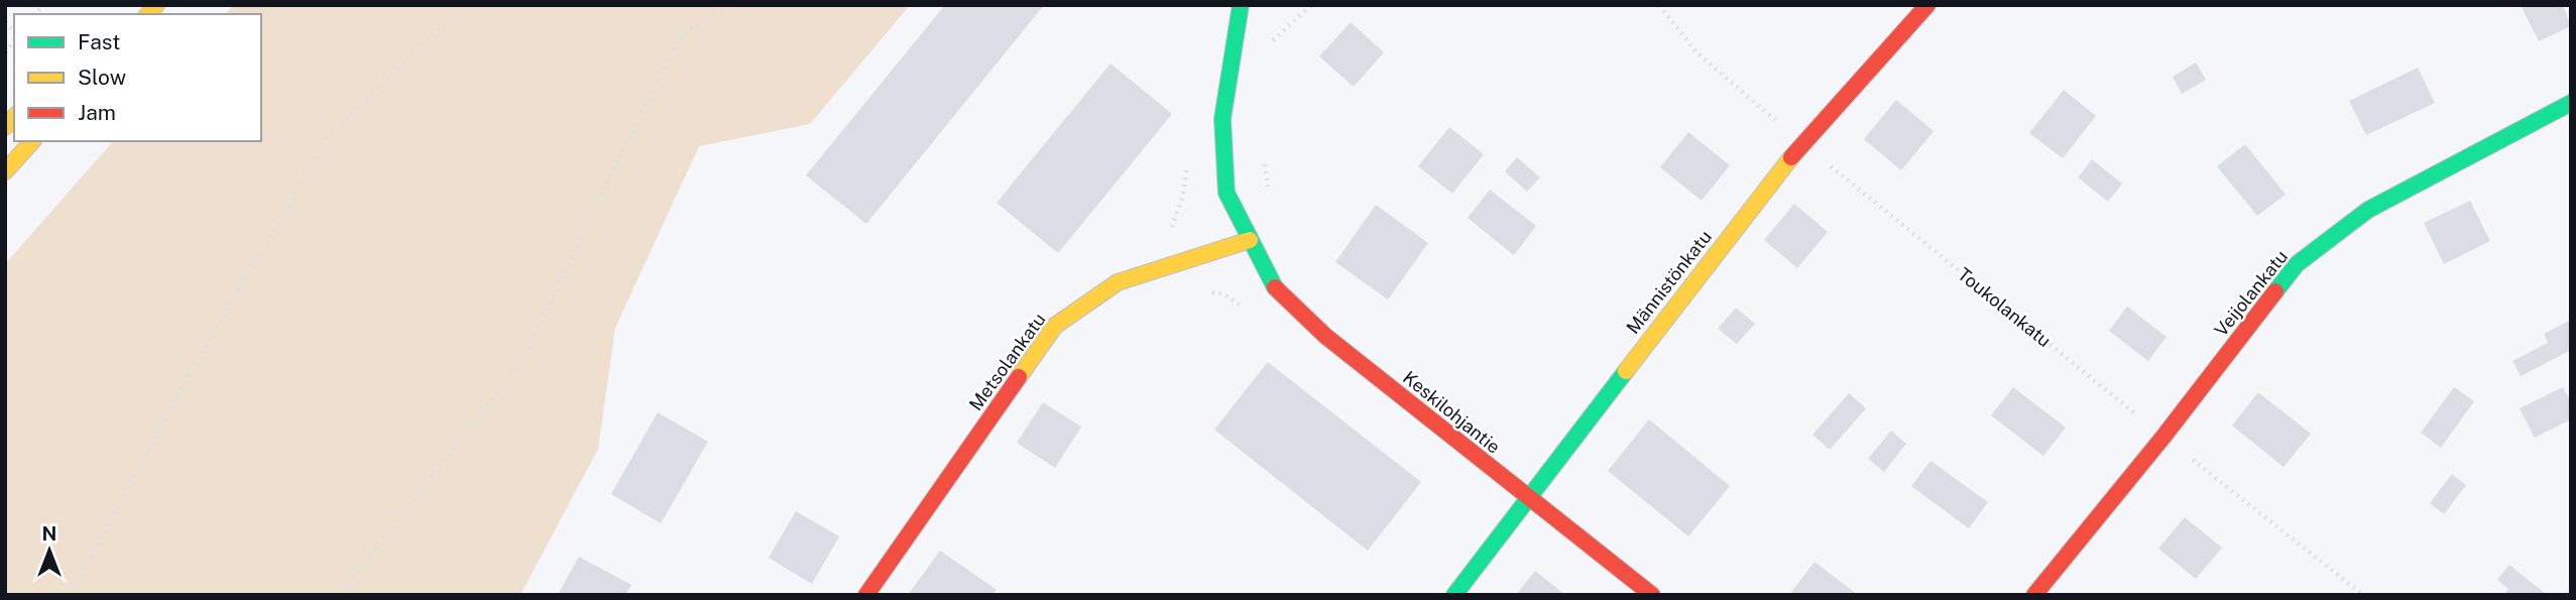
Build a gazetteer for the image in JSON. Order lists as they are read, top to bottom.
{
  "streets": {
    "main road": [
      "Männistönkatu",
      "Veijolankatu",
      "Metsolankatu",
      "Keskilohjantie"
    ],
    "path": ["Toukolankatu"]
  },
  "crossings": [
    ["Männistönkatu", "Toukolankatu"],
    ["Männistönkatu", "Keskilohjantie"],
    ["Veijolankatu", "Toukolankatu"],
    ["Metsolankatu", "Keskilohjantie"]
  ],
  "legend": ["Fast", "Slow", "Jam"],
  "north": "top"
}
